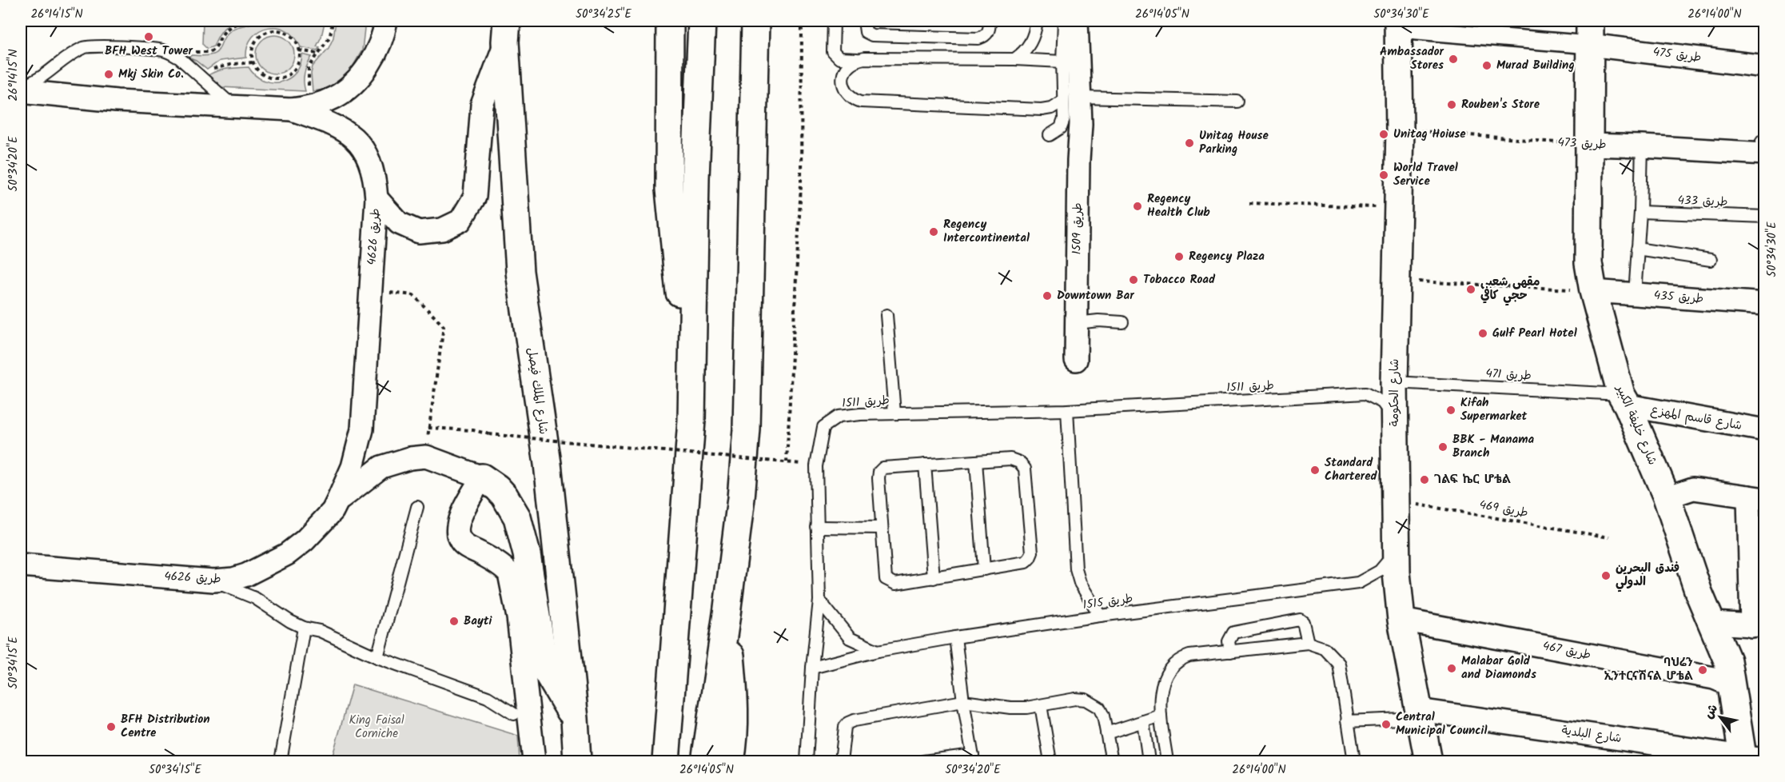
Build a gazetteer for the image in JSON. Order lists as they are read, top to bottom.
{
  "streets": {
    "main road": ["شارع الملك فيصل", "شارع الحكومة", "شارع خليفة الكبير"],
    "street": [
      "طريق 475",
      "طريق 473",
      "طريق 1509",
      "طريق 4626",
      "طريق 435",
      "شارع قاسم المهزع",
      "طريق 467",
      "شارع البلدية"
    ],
    "lane": [
      "طريق 433",
      "طريق 471",
      "طريق 1511",
      "طريق 1515"
    ],
    "path": ["طريق 469"]
  },
  "crossings": [
    ["طريق 475", "شارع خليفة الكبير"],
    ["طريق 473", "شارع الحكومة"],
    ["طريق 473", "شارع خليفة الكبير"],
    ["طريق 4626", "شارع الملك فيصل"],
    ["طريق 435", "شارع خليفة الكبير"],
    ["طريق 471", "شارع الحكومة"],
    ["طريق 471", "شارع قاسم المهزع"],
    ["طريق 471", "شارع خليفة الكبير"],
    ["طريق 1511", "شارع الحكومة"],
    ["طريق 1511", "طريق 1515"],
    ["شارع الحكومة", "طريق 469"],
    ["شارع الحكومة", "طريق 1515"],
    ["شارع الحكومة", "طريق 467"],
    ["شارع الحكومة", "شارع البلدية"],
    ["شارع قاسم المهزع", "شارع خليفة الكبير"],
    ["شارع خليفة الكبير", "طريق 467"],
    ["شارع خليفة الكبير", "شارع البلدية"]
  ],
  "parks": ["King Faisal Corniche"],
  "places": [
    "BFH West Tower",
    "Ambassador Stores",
    "Murad Building",
    "Mkj Skin Co.",
    "Rouben's Store",
    "Unitag Hoiuse",
    "Unitag House Parking",
    "World Travel Service",
    "Regency Health Club",
    "Regency Intercontinental",
    "Regency Plaza",
    "Tobacco Road",
    "مقهى شعبي حجي كافي",
    "Downtown Bar",
    "Gulf Pearl Hotel",
    "Kifah Supermarket",
    "BBK - Manama Branch",
    "Standard Chartered",
    "ገልፍ ኬር ሆቴል",
    "فندق البحرين الدولي",
    "Bayti",
    "Malabar Gold and Diamonds",
    "ባህሬን ኢንተርናሽናል ሆቴል",
    "Central Municipal Council",
    "BFH Distribution Centre"
  ],
  "north": "top left",
  "coordinates": [
    "26°14'15\"N",
    "50°34'25\"E",
    "26°14'05\"N",
    "50°34'30\"E",
    "26°14'00\"N",
    "50°34'20\"E",
    "50°34'15\"E"
  ]
}
